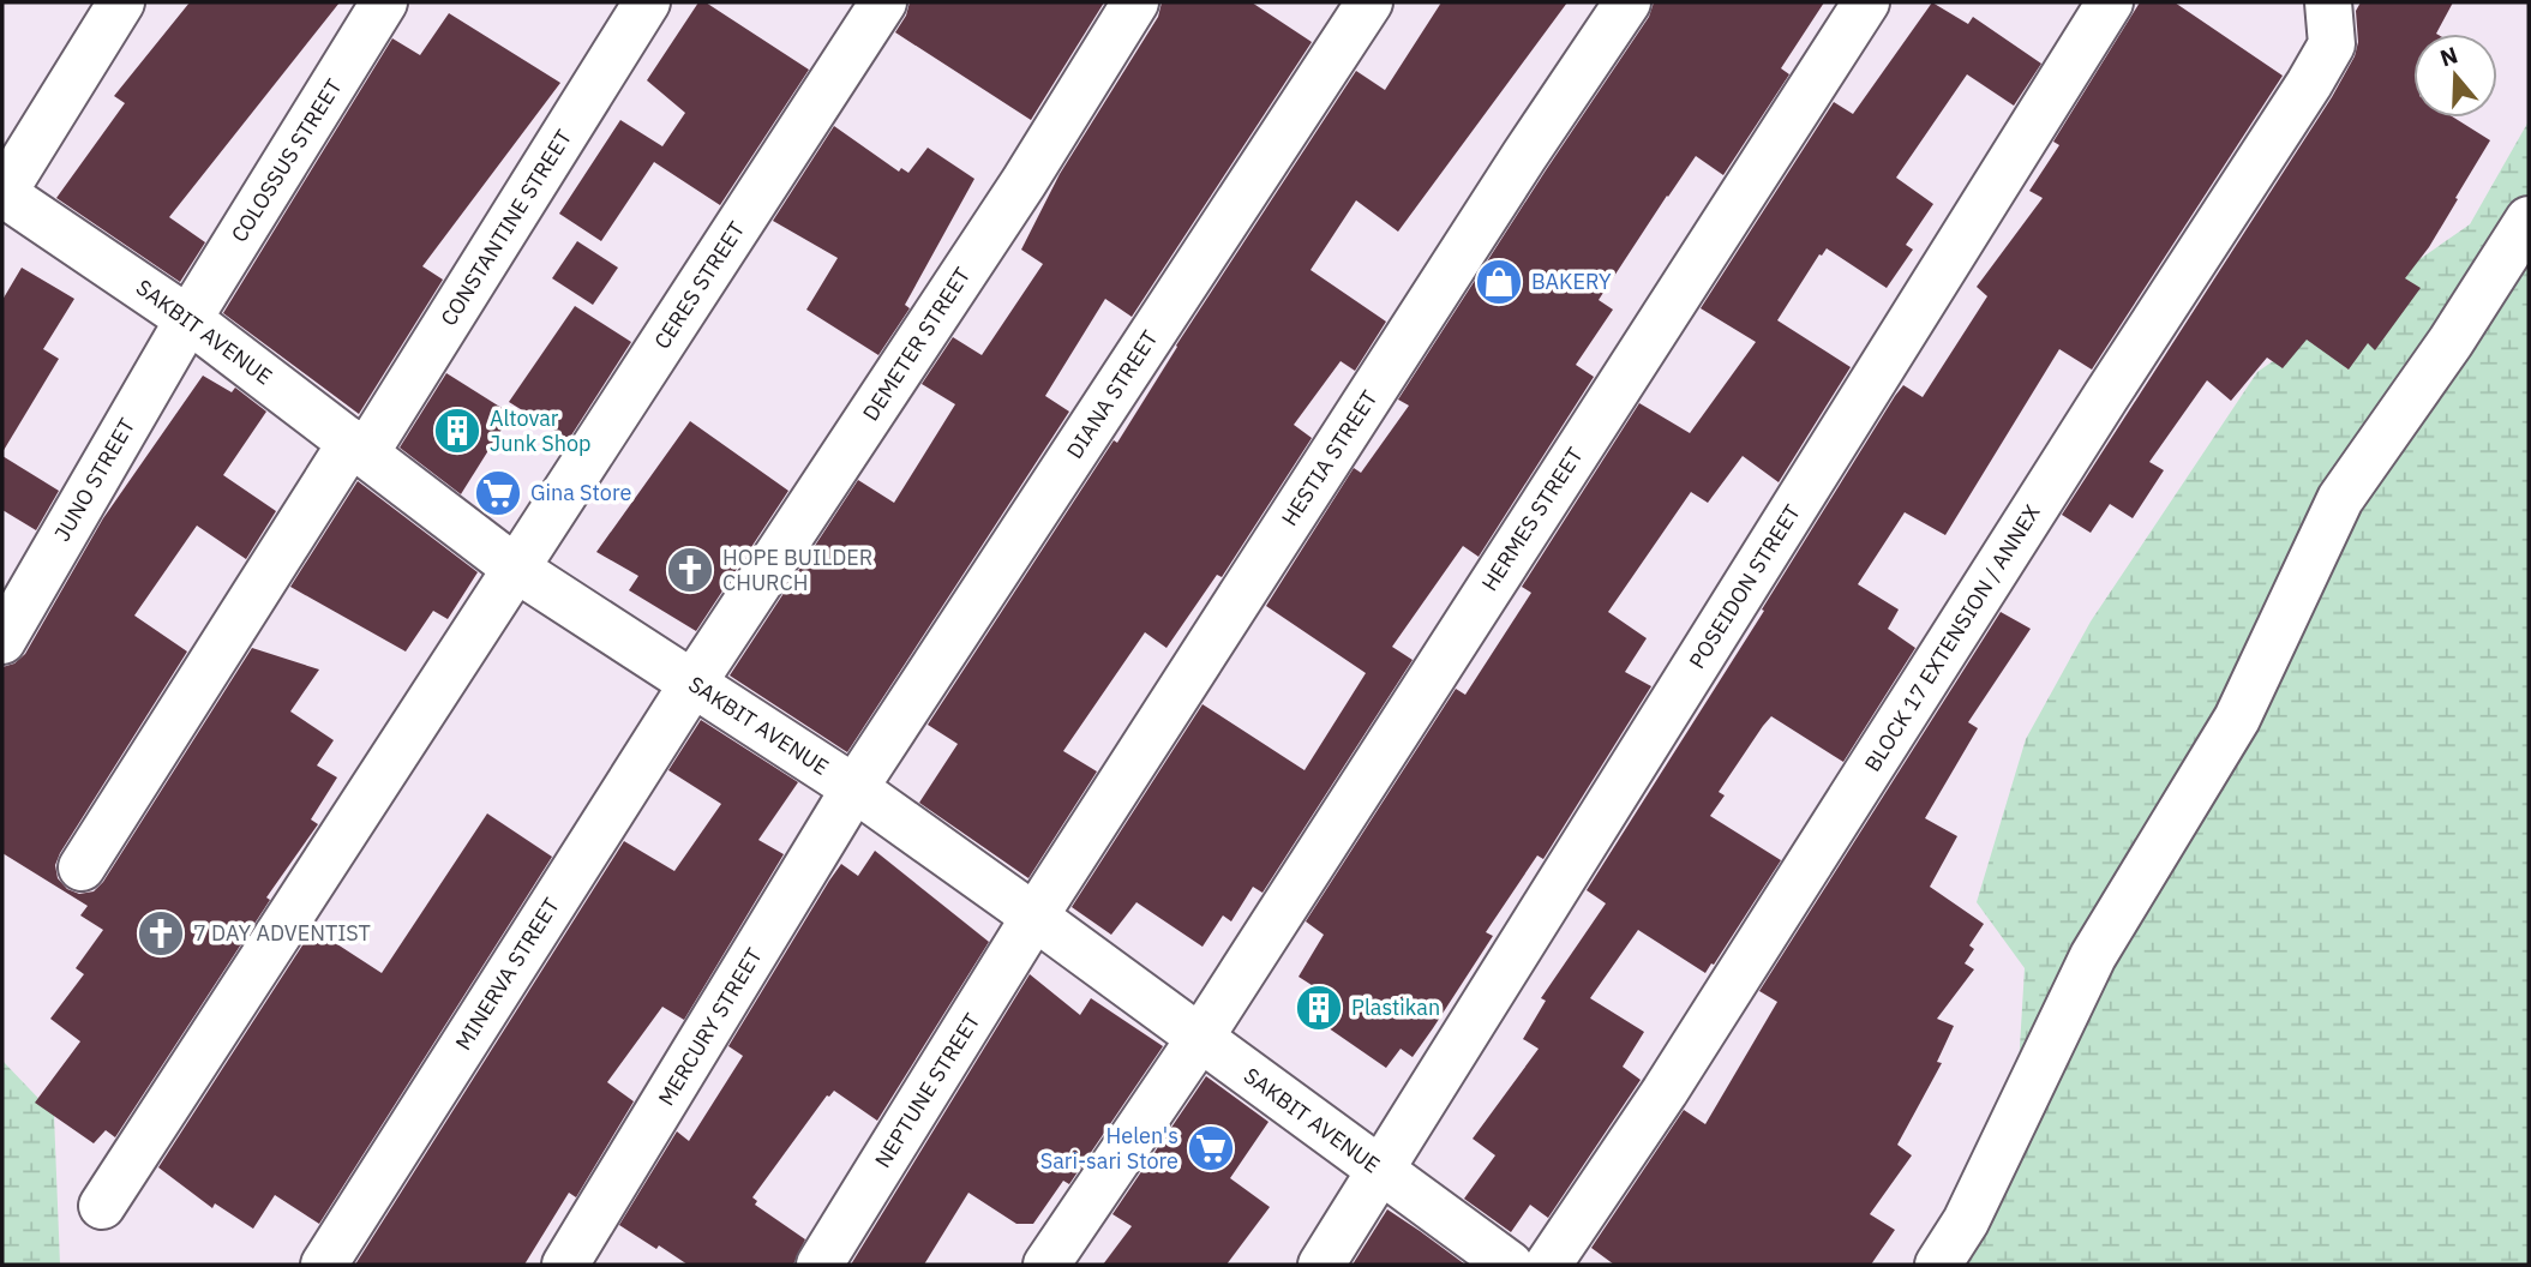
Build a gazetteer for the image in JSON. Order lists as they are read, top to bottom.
{
  "streets": {
    "street": [
      "COLOSSUS STREET",
      "CONSTANTINE STREET",
      "CERES STREET",
      "SAKBIT AVENUE",
      "DEMETER STREET",
      "DIANA STREET",
      "HESTIA STREET",
      "JUNO STREET",
      "HERMES STREET",
      "POSEIDON STREET",
      "BLOCK 17 EXTENSION / ANNEX",
      "MINERVA STREET",
      "MERCURY STREET",
      "NEPTUNE STREET"
    ]
  },
  "crossings": [
    ["COLOSSUS STREET", "SAKBIT AVENUE"],
    ["COLOSSUS STREET", "JUNO STREET"],
    ["CONSTANTINE STREET", "SAKBIT AVENUE"],
    ["CERES STREET", "SAKBIT AVENUE"],
    ["SAKBIT AVENUE", "DEMETER STREET"],
    ["SAKBIT AVENUE", "DIANA STREET"],
    ["SAKBIT AVENUE", "HESTIA STREET"],
    ["SAKBIT AVENUE", "JUNO STREET"],
    ["SAKBIT AVENUE", "HERMES STREET"],
    ["SAKBIT AVENUE", "POSEIDON STREET"],
    ["SAKBIT AVENUE", "MINERVA STREET"],
    ["SAKBIT AVENUE", "MERCURY STREET"],
    ["SAKBIT AVENUE", "NEPTUNE STREET"],
    ["DEMETER STREET", "MINERVA STREET"],
    ["DIANA STREET", "MERCURY STREET"],
    ["HESTIA STREET", "NEPTUNE STREET"]
  ],
  "places": {
    "shop": ["BAKERY"],
    "building": ["Altovar Junk Shop", "Plastikan"],
    "supermarket": ["Gina Store", "Helen's Sari-sari Store"],
    "church": ["HOPE BUILDER CHURCH", "7 DAY ADVENTIST"]
  },
  "north": "top"
}
